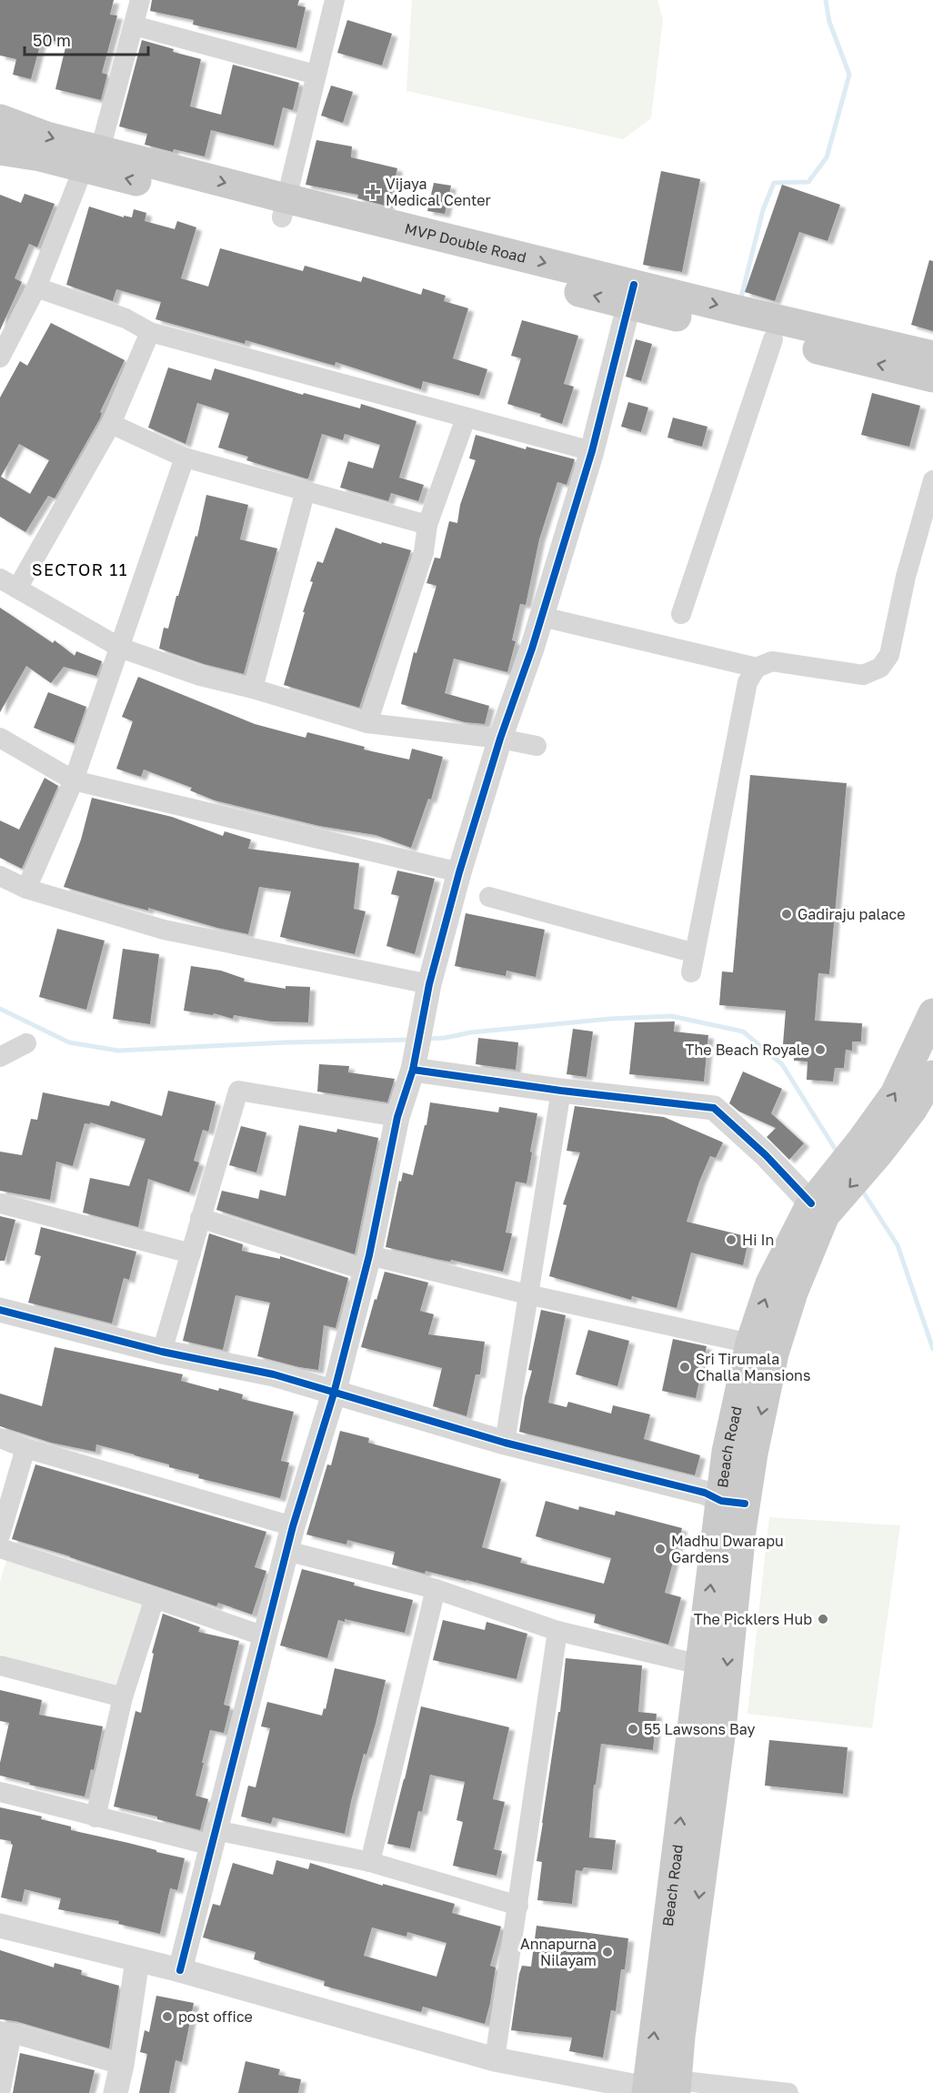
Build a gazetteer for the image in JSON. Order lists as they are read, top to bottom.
{
  "streets": {
    "main road": ["MVP Double Road", "Beach Road"]
  },
  "districts": ["SECTOR 11"],
  "places": {
    "health": ["Vijaya Medical Center"],
    "other": [
      "Gadiraju palace",
      "The Beach Royale",
      "Hi In",
      "Sri Tirumala Challa Mansions",
      "Madhu Dwarapu Gardens",
      "The Picklers Hub",
      "55 Lawsons Bay",
      "Annapurna Nilayam",
      "post office"
    ]
  },
  "scale_bar": "50 m"
}
